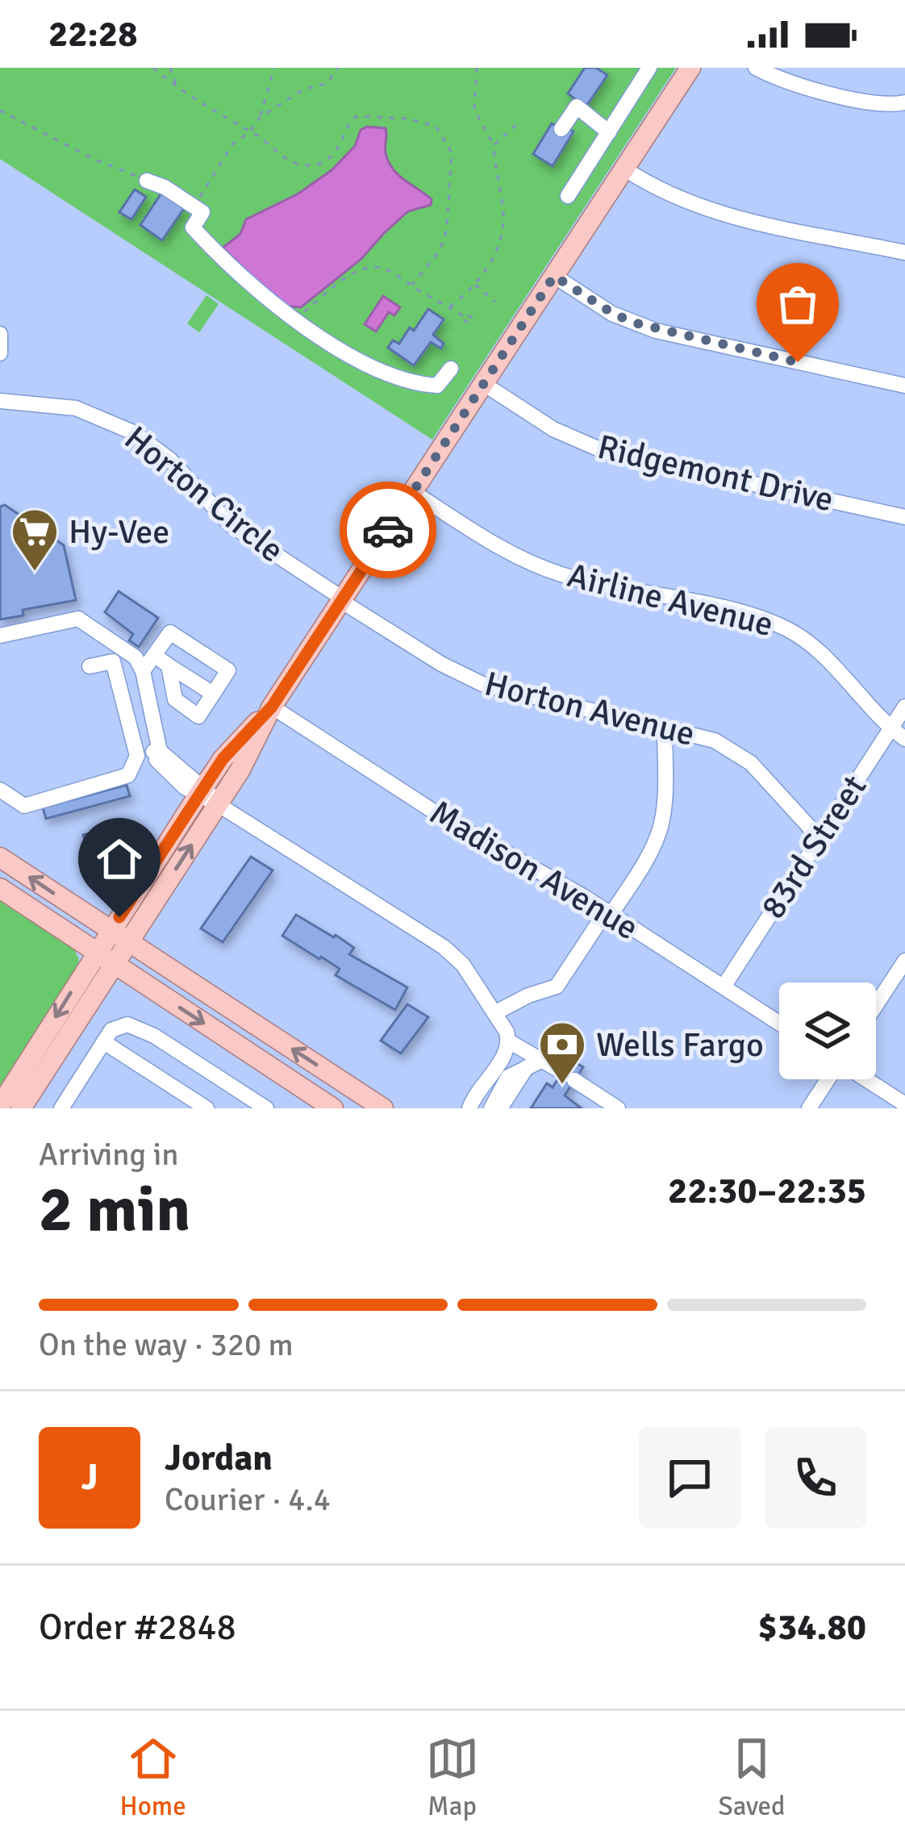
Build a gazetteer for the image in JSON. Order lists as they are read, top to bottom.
{
  "streets": {
    "street": [
      "Ridgemont Drive",
      "Horton Circle",
      "Airline Avenue",
      "Horton Avenue",
      "83rd Street",
      "Madison Avenue"
    ]
  },
  "crossings": [
    ["Horton Circle", "Horton Avenue"],
    ["Airline Avenue", "83rd Street"],
    ["Horton Avenue", "83rd Street"],
    ["83rd Street", "Madison Avenue"]
  ],
  "places": {
    "supermarket": ["Hy-Vee"],
    "bank": ["Wells Fargo"]
  },
  "page": {
    "status": "22:28",
    "heading": ["2 min", "Arriving in", "22:30–22:35"],
    "panel": [
      "Jordan",
      "Courier · 4.4",
      "Order #2848",
      "$34.80"
    ],
    "bar": "On the way · 320 m",
    "round": "J",
    "tabs": ["Home", "Map", "Saved"]
  }
}
